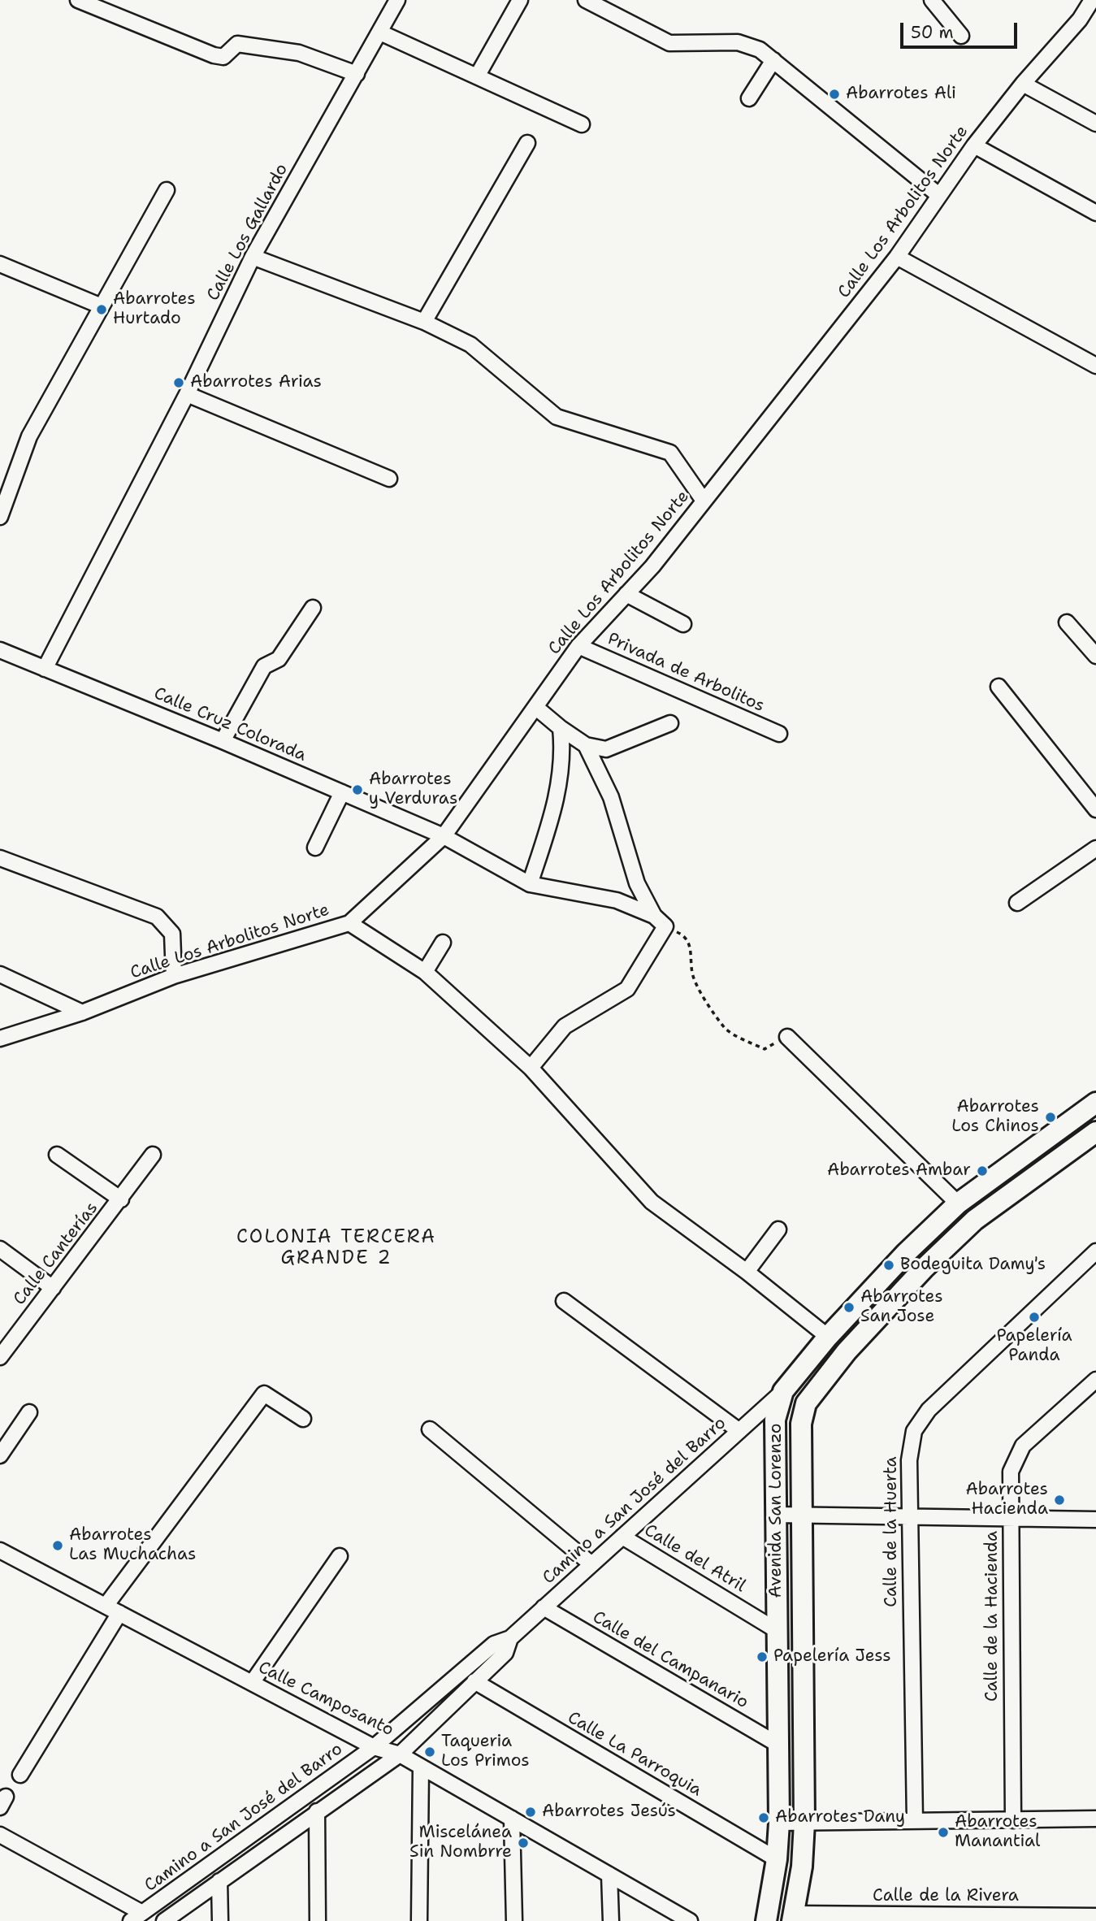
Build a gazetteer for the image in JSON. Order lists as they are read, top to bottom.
{
  "streets": {
    "street": [
      "Calle Los Arbolitos Norte",
      "Calle Los Gallardo",
      "Privada de Arbolitos",
      "Calle Cruz Colorada",
      "Calle Canterías",
      "Camino a San José del Barro",
      "Avenida San Lorenzo",
      "Calle de la Huerta",
      "Calle del Atril",
      "Calle de la Hacienda",
      "Calle del Campanario",
      "Calle Camposanto",
      "Calle La Parroquia",
      "Calle de la Rivera"
    ]
  },
  "crossings": [
    ["Calle Los Arbolitos Norte", "Privada de Arbolitos"],
    ["Calle Los Arbolitos Norte", "Calle Cruz Colorada"],
    ["Calle Los Gallardo", "Calle Cruz Colorada"],
    ["Camino a San José del Barro", "Avenida San Lorenzo"],
    ["Camino a San José del Barro", "Calle del Atril"],
    ["Camino a San José del Barro", "Calle del Campanario"],
    ["Camino a San José del Barro", "Calle Camposanto"],
    ["Camino a San José del Barro", "Calle La Parroquia"],
    ["Avenida San Lorenzo", "Calle del Atril"],
    ["Avenida San Lorenzo", "Calle del Campanario"],
    ["Avenida San Lorenzo", "Calle La Parroquia"],
    ["Avenida San Lorenzo", "Calle de la Rivera"]
  ],
  "districts": ["COLONIA TERCERA GRANDE 2"],
  "places": [
    "Abarrotes Ali",
    "Abarrotes Hurtado",
    "Abarrotes Arias",
    "Abarrotes y Verduras",
    "Abarrotes Los Chinos",
    "Abarrotes Ambar",
    "Bodeguita Damy's",
    "Abarrotes San Jose",
    "Papelería Panda",
    "Abarrotes Hacienda",
    "Abarrotes Las Muchachas",
    "Papelería Jess",
    "Taqueria Los Primos",
    "Abarrotes Jesús",
    "Abarrotes Dany",
    "Abarrotes Manantial",
    "Miscelánea Sin Nombrre"
  ],
  "scale_bar": "50 m"
}
